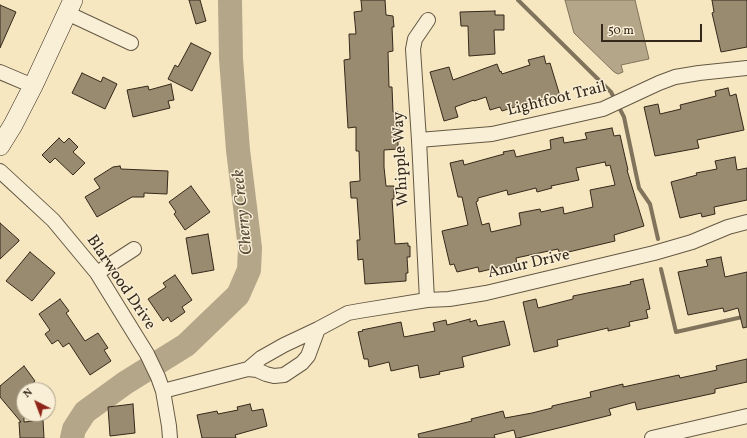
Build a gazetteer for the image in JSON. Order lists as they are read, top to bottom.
{
  "streets": {
    "street": [
      "Lightfoot Trail",
      "Whipple Way",
      "Amur Drive",
      "Blarwood Drive"
    ]
  },
  "crossings": [
    ["Lightfoot Trail", "Whipple Way"],
    ["Whipple Way", "Amur Drive"],
    ["Amur Drive", "Blarwood Drive"]
  ],
  "water": ["Cherry Creek"],
  "scale_bar": "50 m",
  "north": "top left"
}
